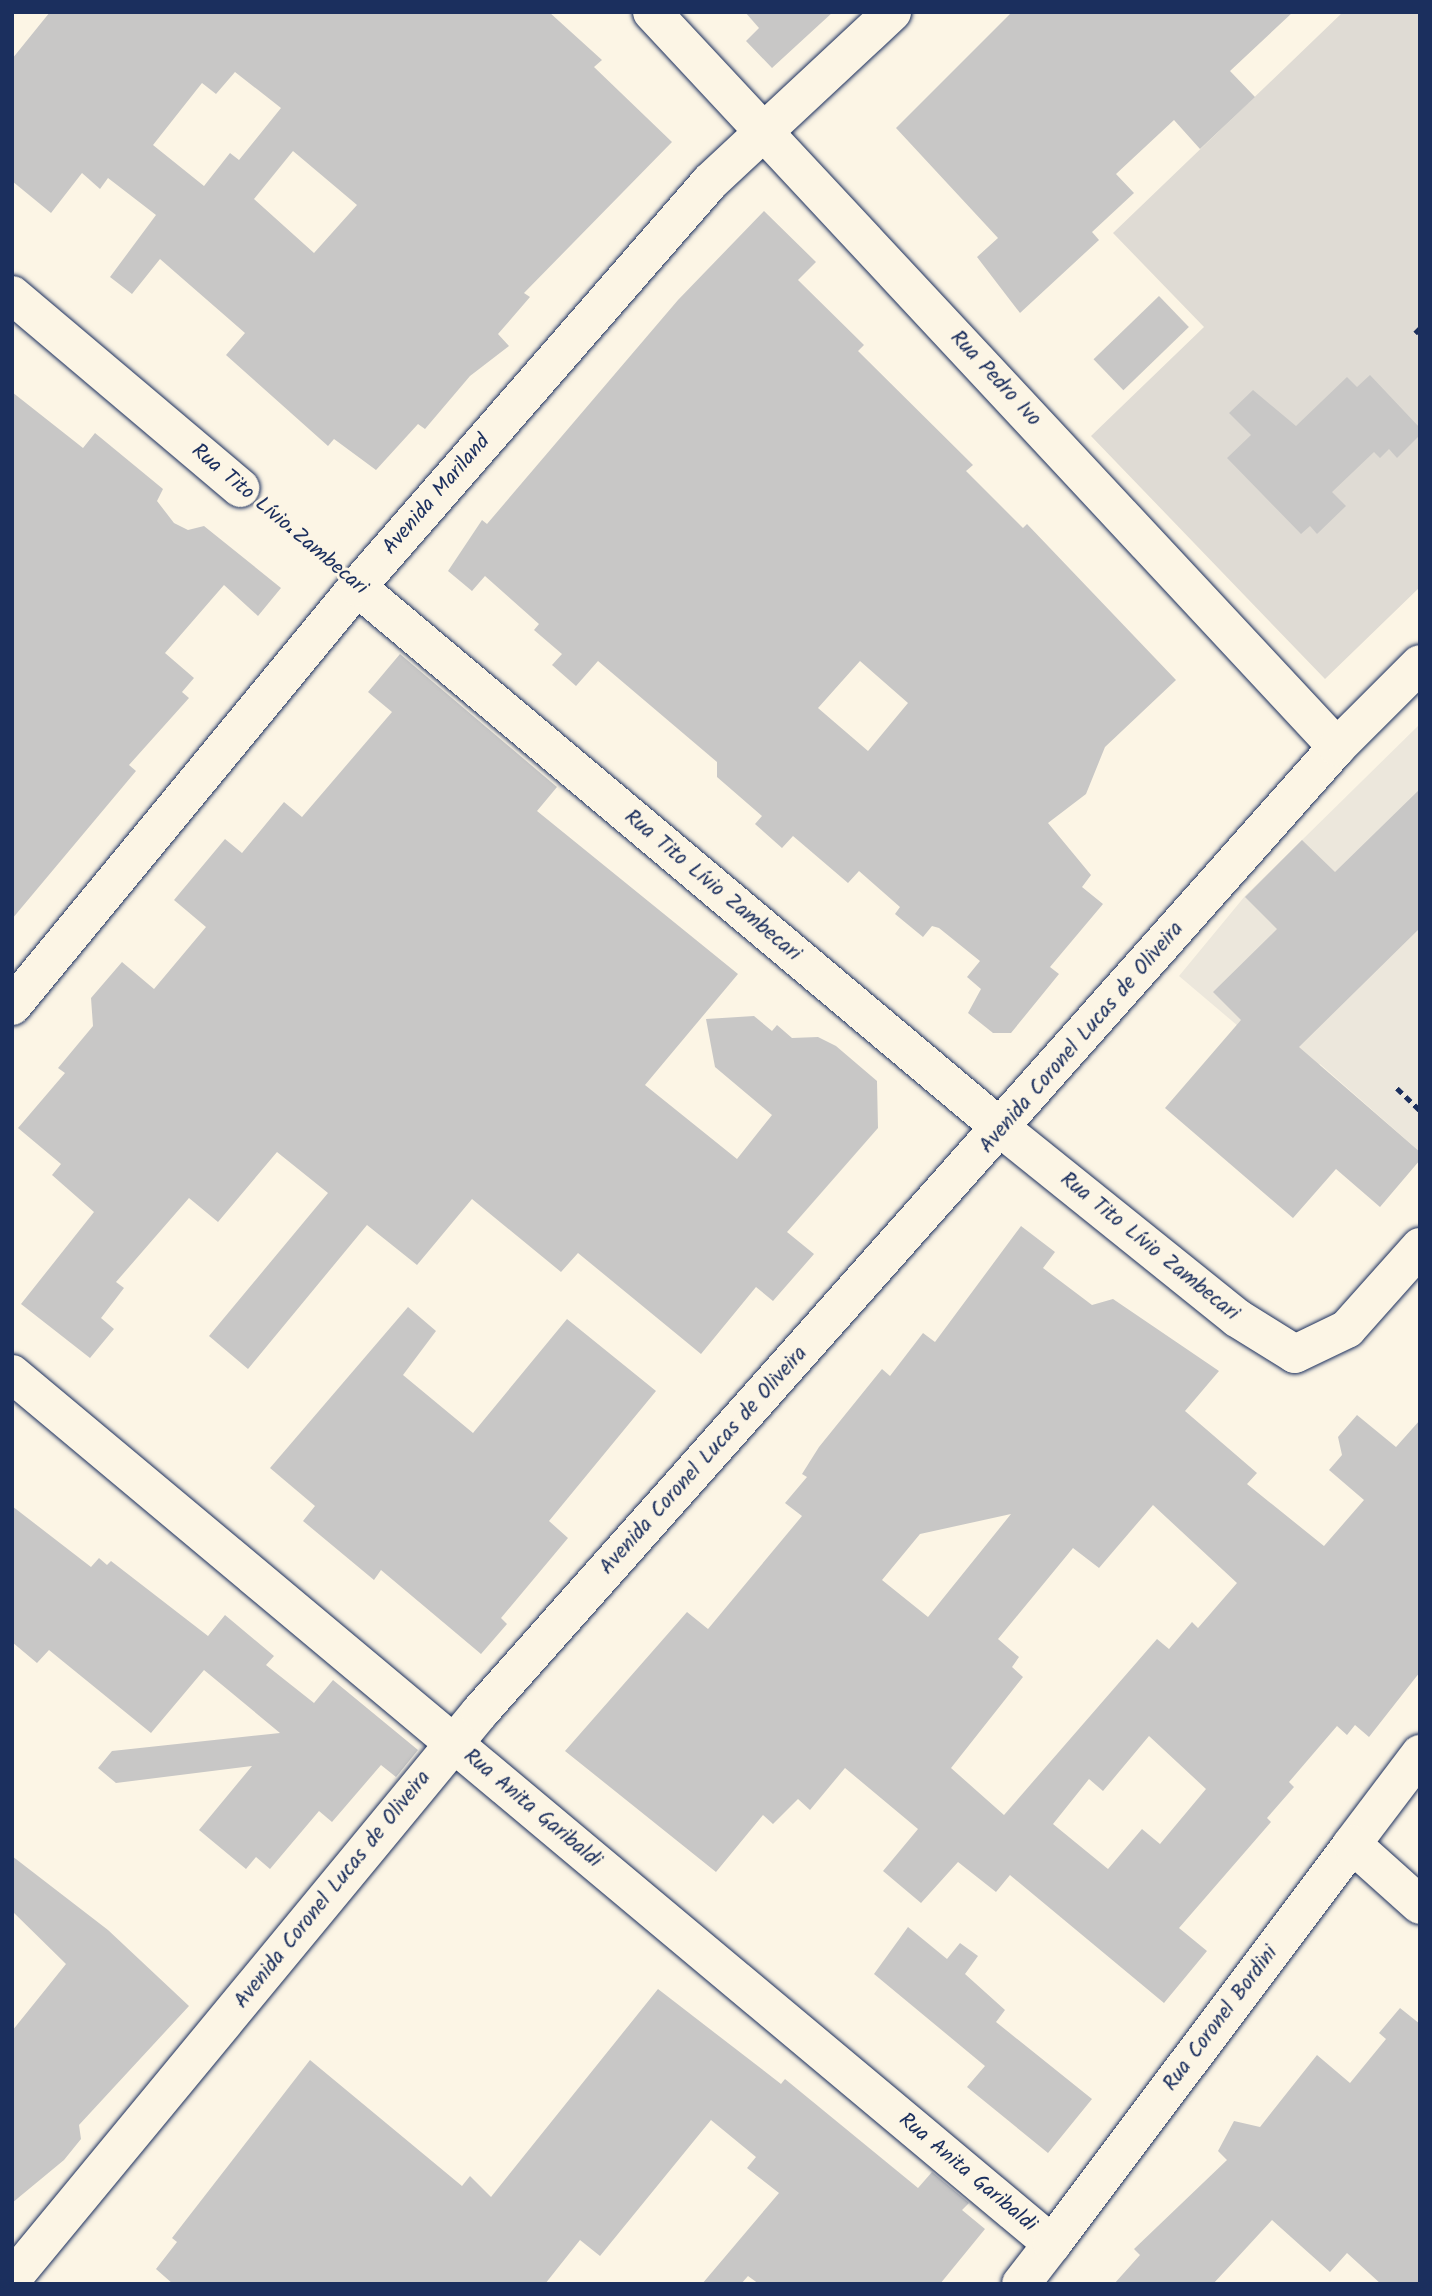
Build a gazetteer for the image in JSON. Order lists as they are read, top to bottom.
{
  "streets": {
    "street": [
      "Rua Pedro Ivo",
      "Avenida Mariland",
      "Rua Tito Lívio Zambecari",
      "Avenida Coronel Lucas de Oliveira",
      "Rua Anita Garibaldi",
      "Rua Coronel Bordini"
    ]
  },
  "crossings": [
    ["Rua Pedro Ivo", "Avenida Mariland"],
    ["Rua Pedro Ivo", "Avenida Coronel Lucas de Oliveira"],
    ["Avenida Mariland", "Rua Tito Lívio Zambecari"],
    ["Rua Tito Lívio Zambecari", "Avenida Coronel Lucas de Oliveira"],
    ["Avenida Coronel Lucas de Oliveira", "Rua Anita Garibaldi"],
    ["Rua Anita Garibaldi", "Rua Coronel Bordini"]
  ]
}
